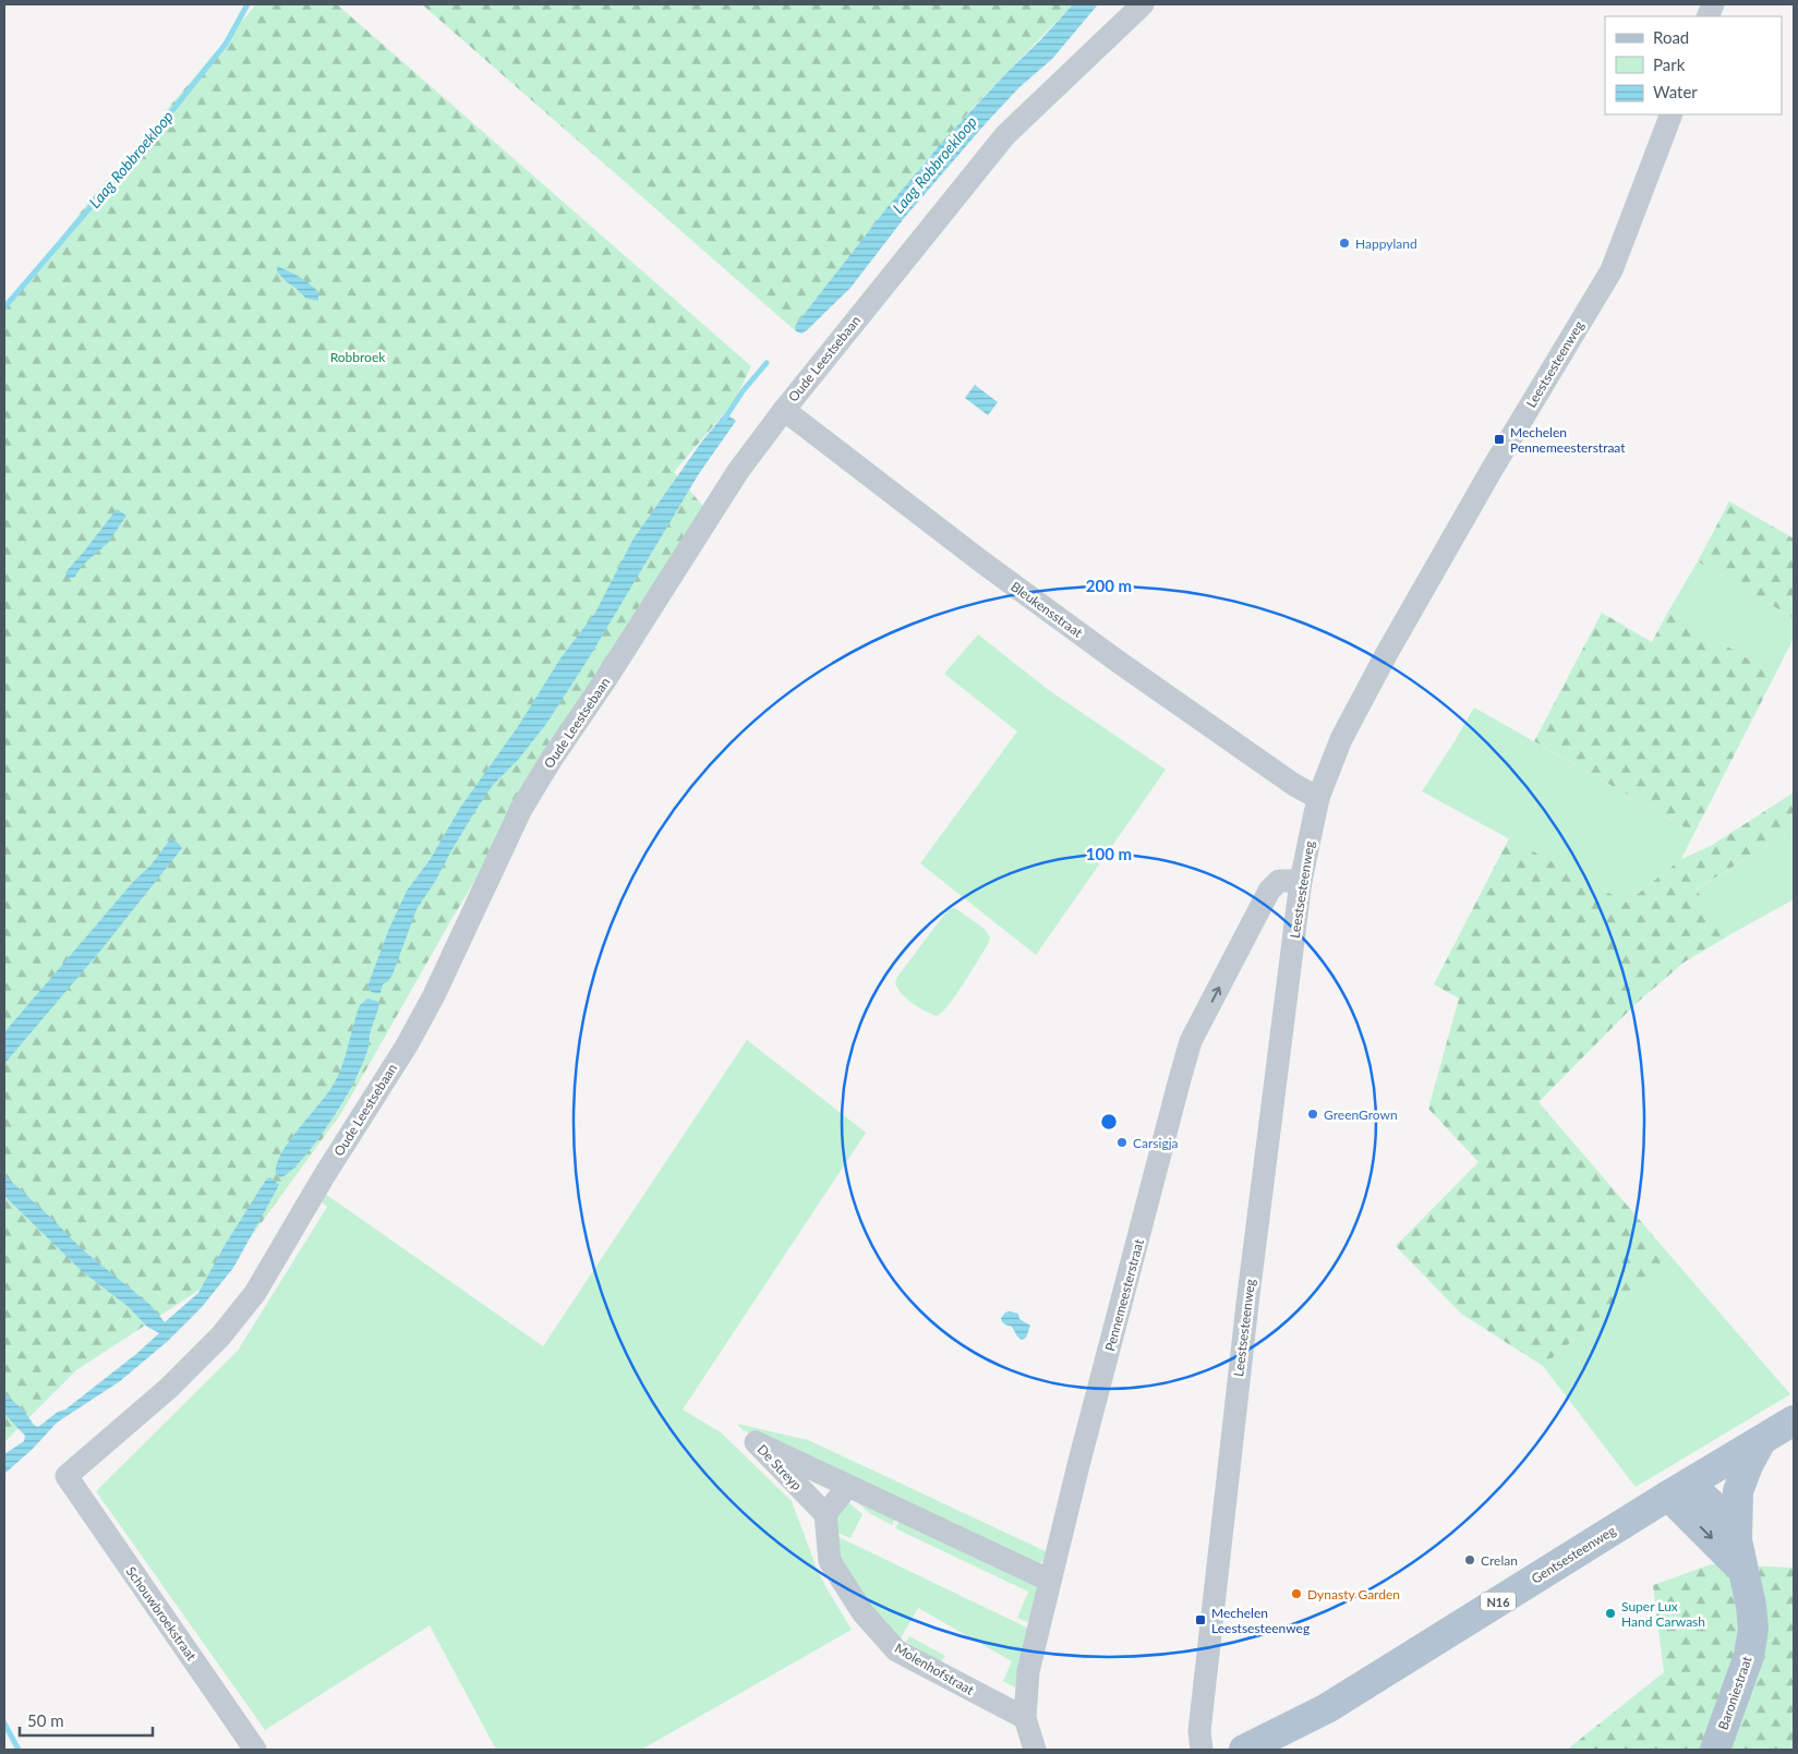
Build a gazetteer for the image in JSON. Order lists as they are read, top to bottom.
{
  "streets": {
    "main road": ["Gentsesteenweg", "N16", "Baroniestraat"],
    "street": [
      "Oude Leestsebaan",
      "Leestsesteenweg",
      "Bleukensstraat",
      "Pennemeesterstraat",
      "De Streyp",
      "Schouwbroekstraat",
      "Molenhofstraat"
    ]
  },
  "crossings": [
    ["Oude Leestsebaan", "Bleukensstraat"],
    ["Oude Leestsebaan", "Schouwbroekstraat"],
    ["Leestsesteenweg", "Bleukensstraat"],
    ["Leestsesteenweg", "Pennemeesterstraat"],
    ["Pennemeesterstraat", "De Streyp"],
    ["Pennemeesterstraat", "Molenhofstraat"],
    ["De Streyp", "Molenhofstraat"],
    ["Gentsesteenweg", "Baroniestraat"]
  ],
  "one_way": ["Pennemeesterstraat"],
  "water": ["Laag Robbroekloop"],
  "parks": ["Robbroek"],
  "places": {
    "other": [
      "Happyland",
      "GreenGrown",
      "Carsigja",
      "Crelan",
      "Dynasty Garden",
      "Super Lux Hand Carwash"
    ],
    "transit": ["Mechelen Pennemeesterstraat", "Mechelen Leestsesteenweg"]
  },
  "legend": ["Road", "Park", "Water"],
  "scale_bar": "50 m",
  "rings": ["200 m", "100 m"]
}
